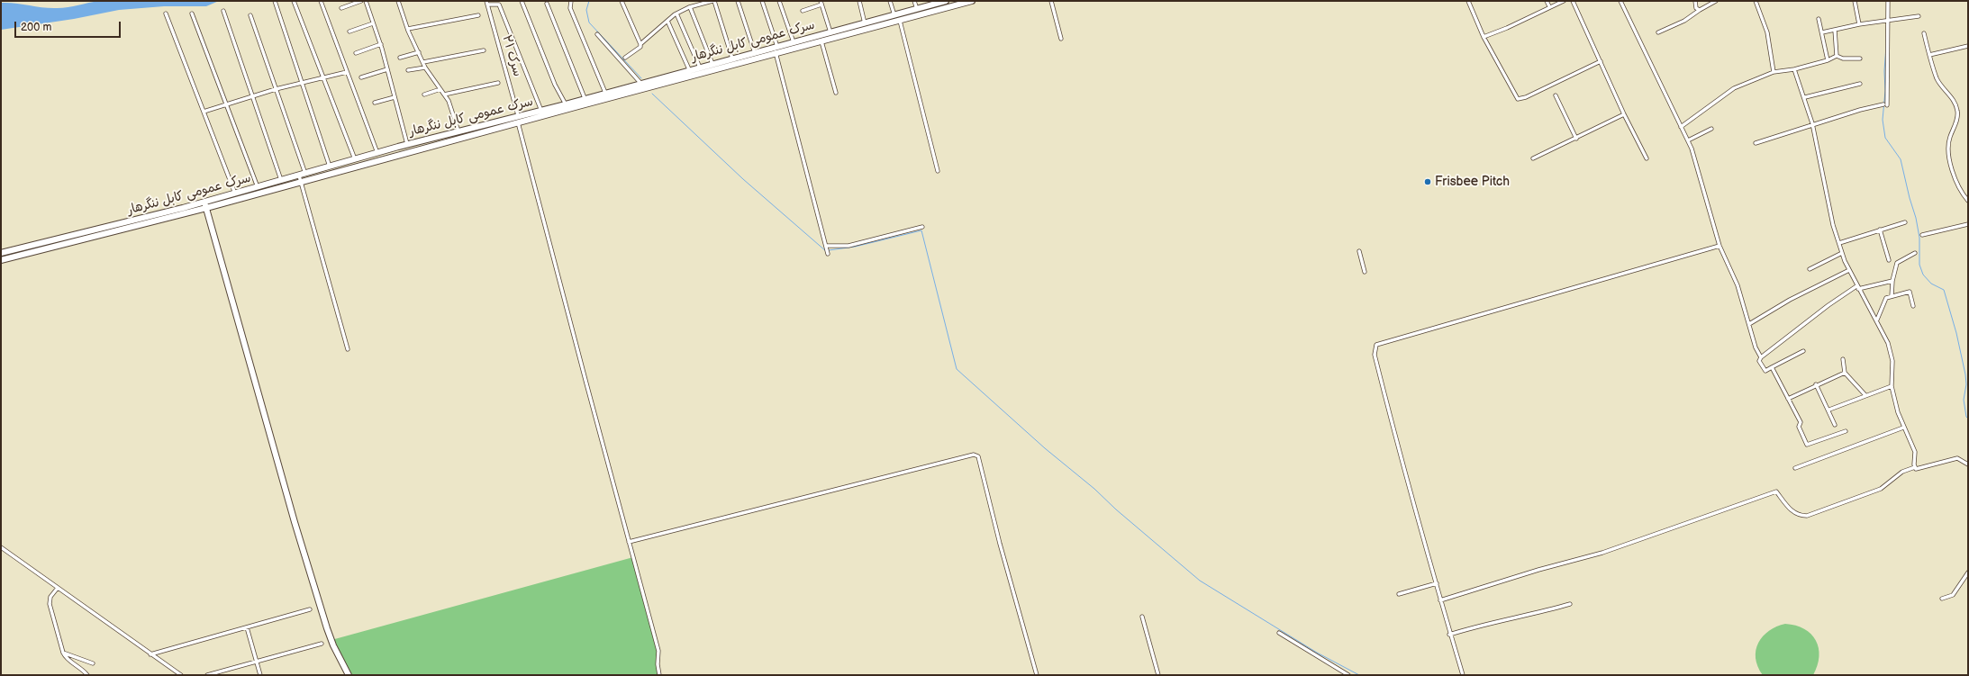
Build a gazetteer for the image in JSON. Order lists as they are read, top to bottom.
{
  "streets": {
    "highway": ["سرک عمومی کابل ننگرهار"],
    "street": ["سرک ۲۱"]
  },
  "crossings": [
    ["سرک عمومی کابل ننگرهار", "سرک ۲۱"]
  ],
  "places": ["Frisbee Pitch"],
  "scale_bar": "200 m"
}
